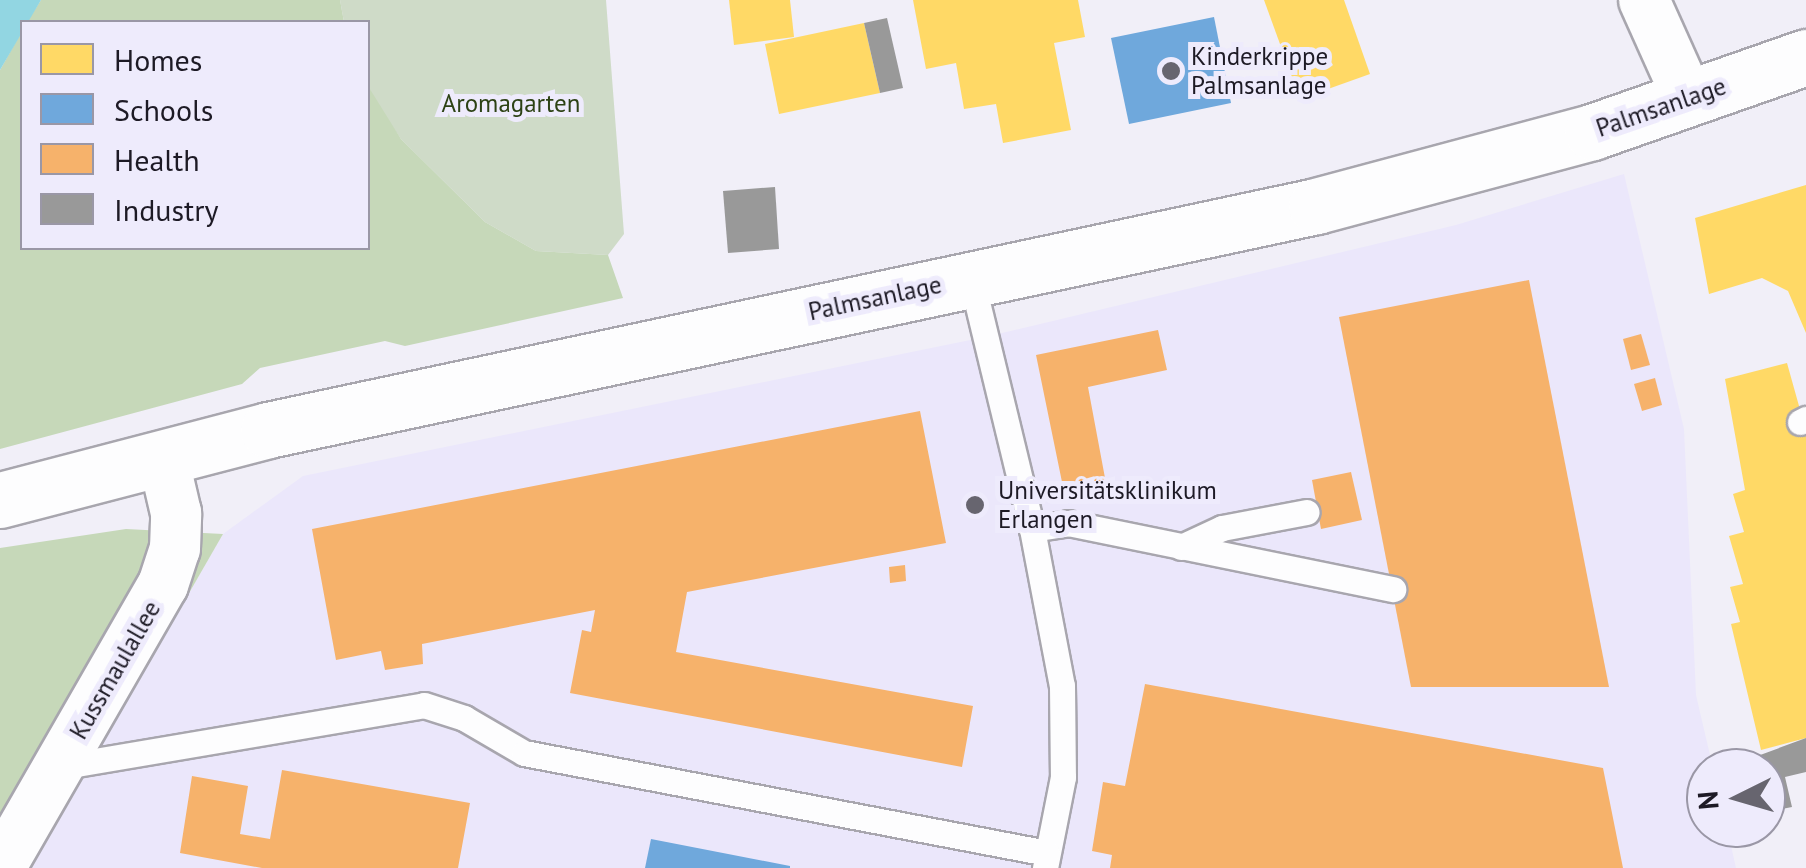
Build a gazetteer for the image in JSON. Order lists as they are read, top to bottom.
{
  "streets": {
    "street": ["Palmsanlage", "Kussmaulallee"]
  },
  "crossings": [
    ["Palmsanlage", "Kussmaulallee"]
  ],
  "parks": ["Aromagarten"],
  "places": ["Kinderkrippe Palmsanlage", "Universitätsklinikum Erlangen"],
  "legend": [
    "Homes",
    "Schools",
    "Health",
    "Industry"
  ],
  "north": "left"
}
